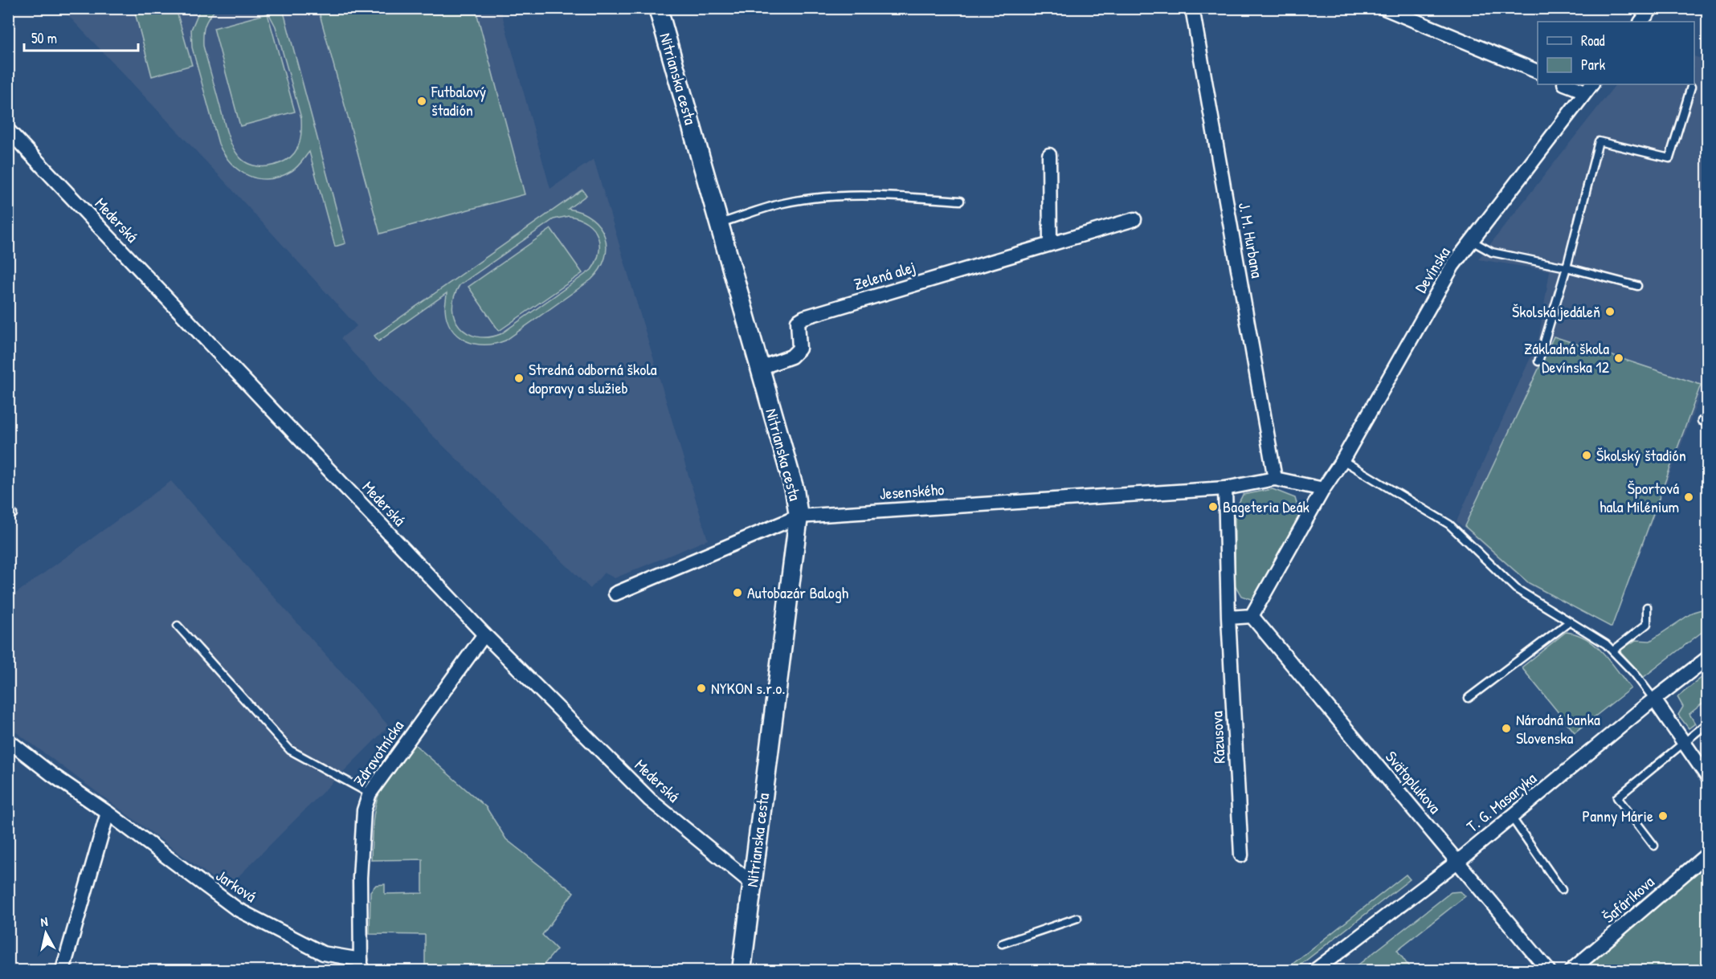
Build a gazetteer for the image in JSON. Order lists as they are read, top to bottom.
{
  "streets": {
    "main road": ["Nitrianska cesta"],
    "street": [
      "Mederská",
      "J. M. Hurbana",
      "Devínska",
      "Zelená alej",
      "Jesenského",
      "Rázusova",
      "Zdravotnícka",
      "Svätoplukova",
      "T. G. Masaryka",
      "Jarková",
      "Šafárikova"
    ]
  },
  "crossings": [
    ["Nitrianska cesta", "Mederská"],
    ["Nitrianska cesta", "Zelená alej"],
    ["Nitrianska cesta", "Jesenského"],
    ["Mederská", "Zdravotnícka"],
    ["J. M. Hurbana", "Jesenského"],
    ["Devínska", "Svätoplukova"],
    ["Jesenského", "Rázusova"],
    ["Zdravotnícka", "Jarková"],
    ["Svätoplukova", "T. G. Masaryka"]
  ],
  "places": [
    "Futbalový štadión",
    "Školská jedáleň",
    "Základná škola Devínska 12",
    "Stredná odborná škola dopravy a služieb",
    "Školský štadión",
    "Športová hala Milénium",
    "Bageteria Deák",
    "Autobazár Balogh",
    "NYKON s.r.o.",
    "Národná banka Slovenska",
    "Panny Márie"
  ],
  "legend": ["Road", "Park"],
  "scale_bar": "50 m",
  "north": "top"
}
